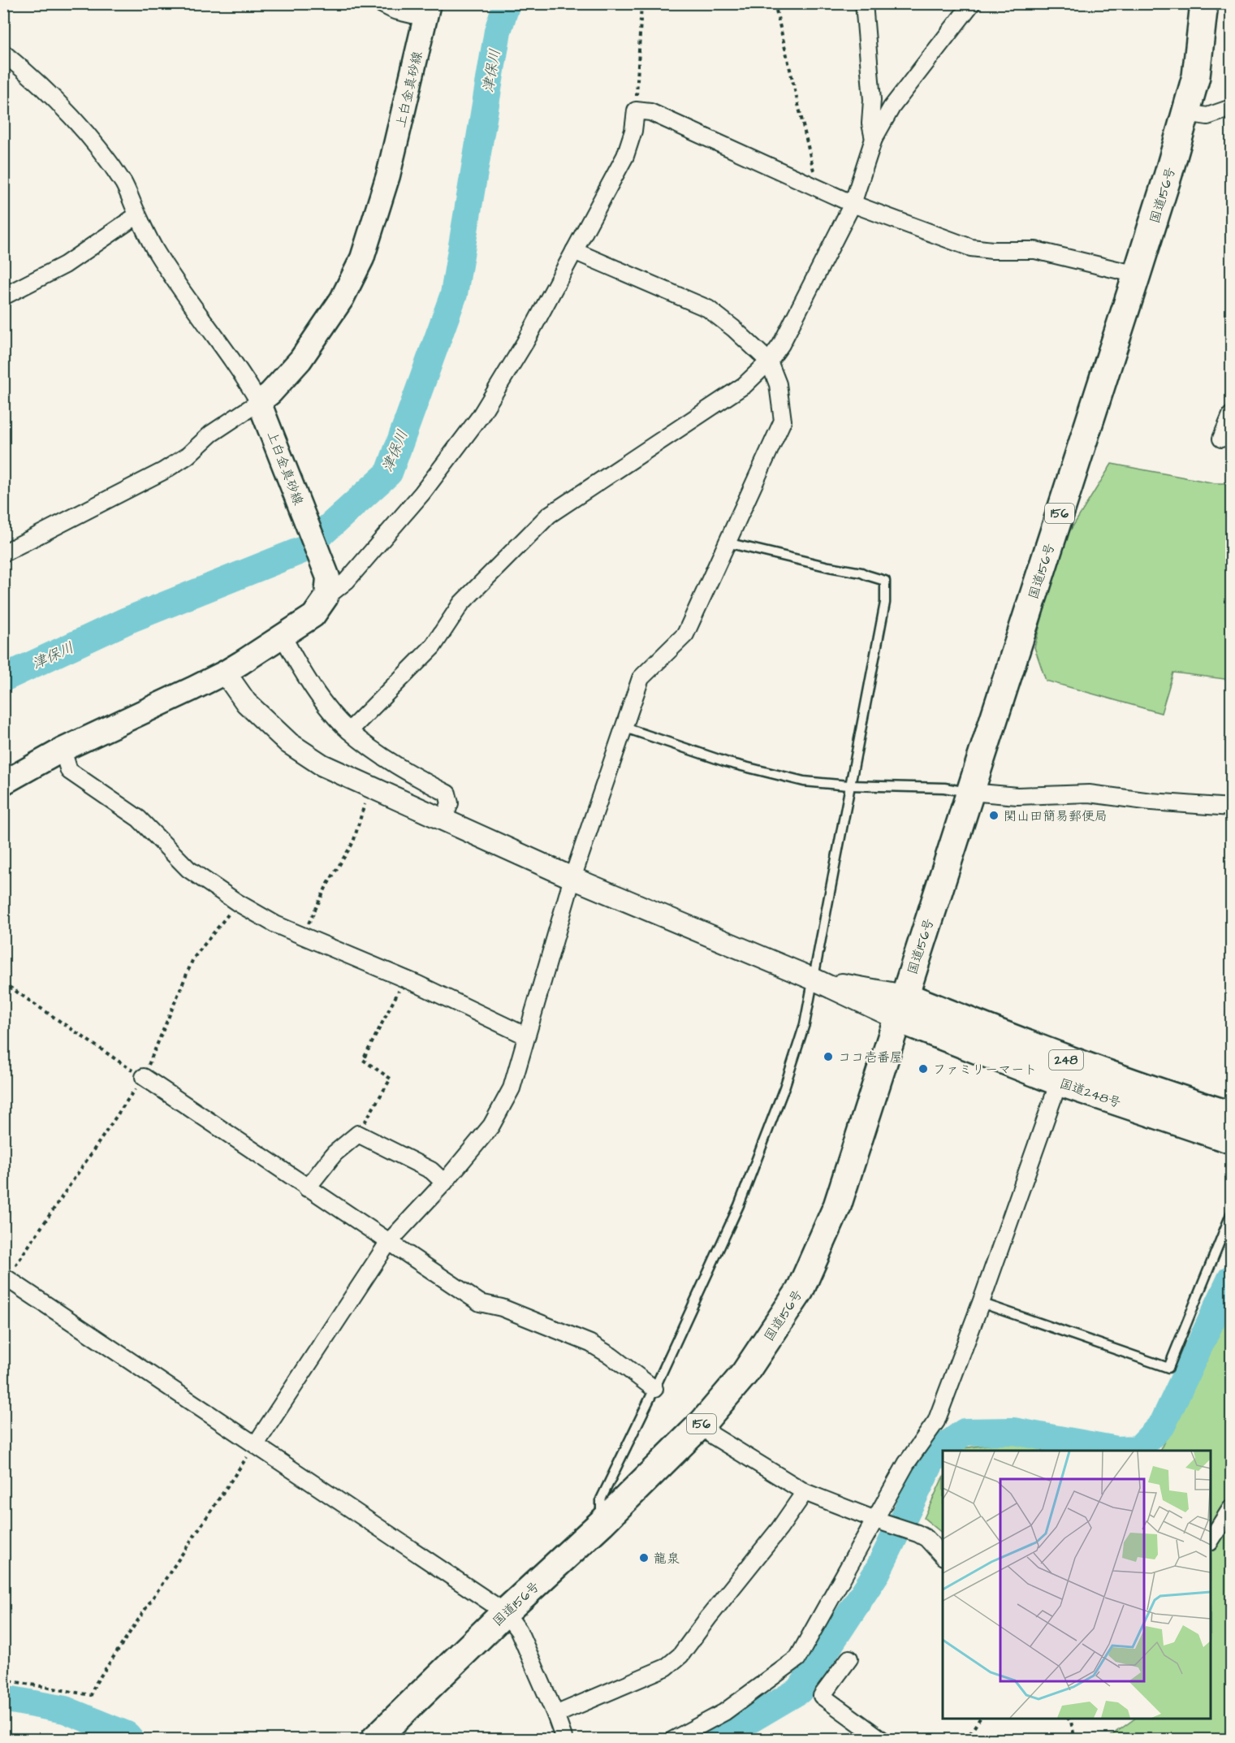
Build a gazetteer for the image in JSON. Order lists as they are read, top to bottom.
{
  "streets": {
    "highway": [
      "国道156号",
      "156",
      "248",
      "国道248号"
    ],
    "main road": ["上白金真砂線"]
  },
  "crossings": [
    ["国道156号", "国道248号"]
  ],
  "water": ["津保川"],
  "places": [
    "関山田簡易郵便局",
    "ココ壱番屋",
    "ファミリーマート",
    "龍泉"
  ]
}
